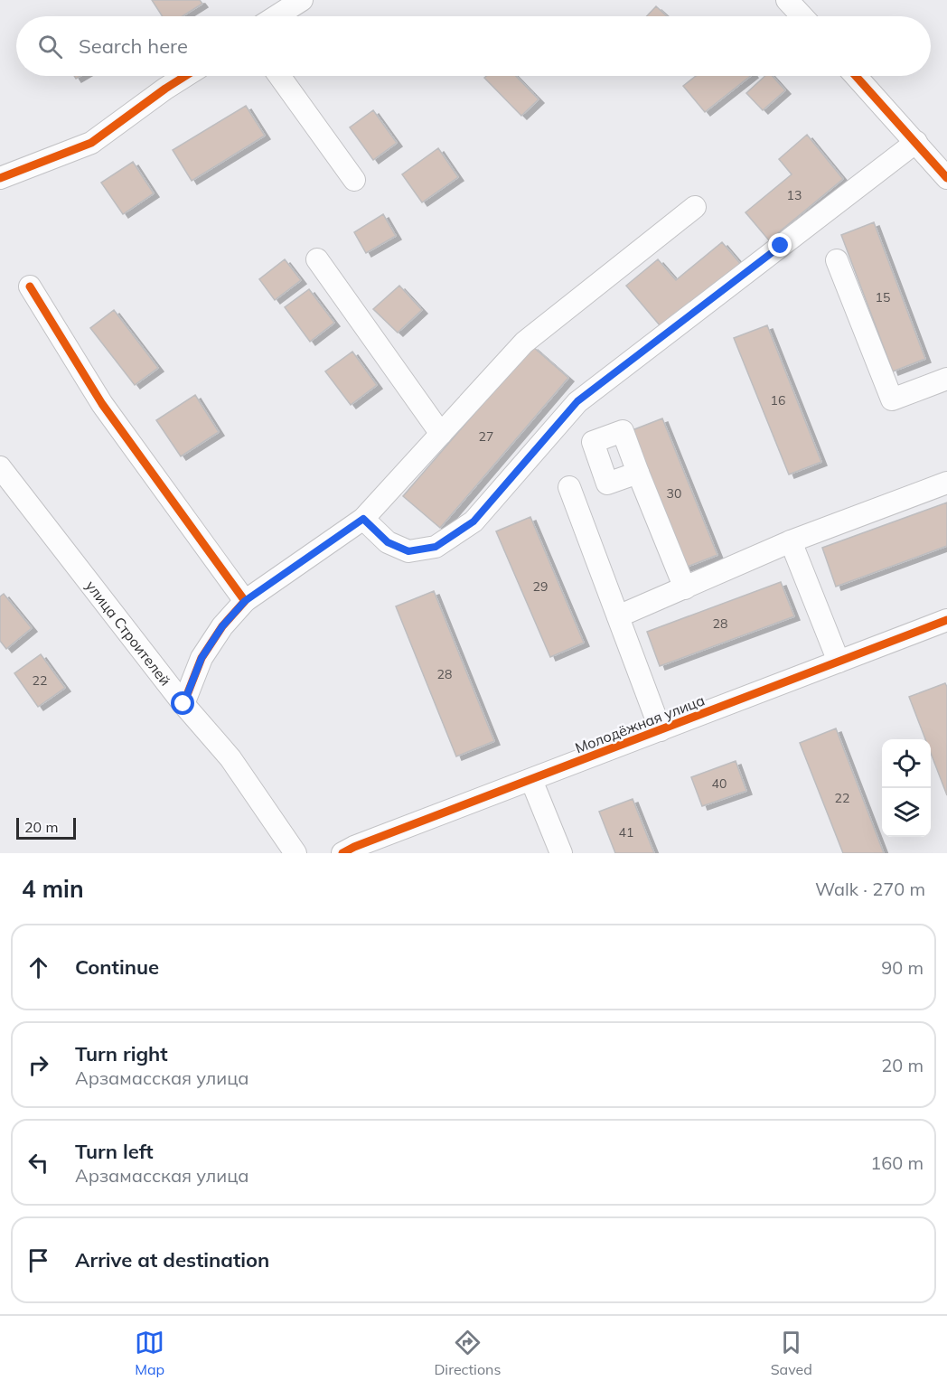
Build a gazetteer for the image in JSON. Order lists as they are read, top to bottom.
{
  "streets": {
    "street": ["улица Строителей", "Молодёжная улица"]
  },
  "house_numbers": [
    "13",
    "15",
    "16",
    "27",
    "30",
    "29",
    "28",
    "28",
    "22",
    "40",
    "22",
    "41"
  ],
  "scale_bar": "20 m",
  "page": {
    "search": "Search here",
    "scale": "20 m",
    "heading": ["4 min", "Walk · 270 m"],
    "list": [
      ["Continue", "90 m"],
      ["Turn right", "Арзамасская улица", "20 m"],
      ["Turn left", "Арзамасская улица", "160 m"],
      "Arrive at destination"
    ],
    "nav": ["Map", "Directions", "Saved"]
  }
}
